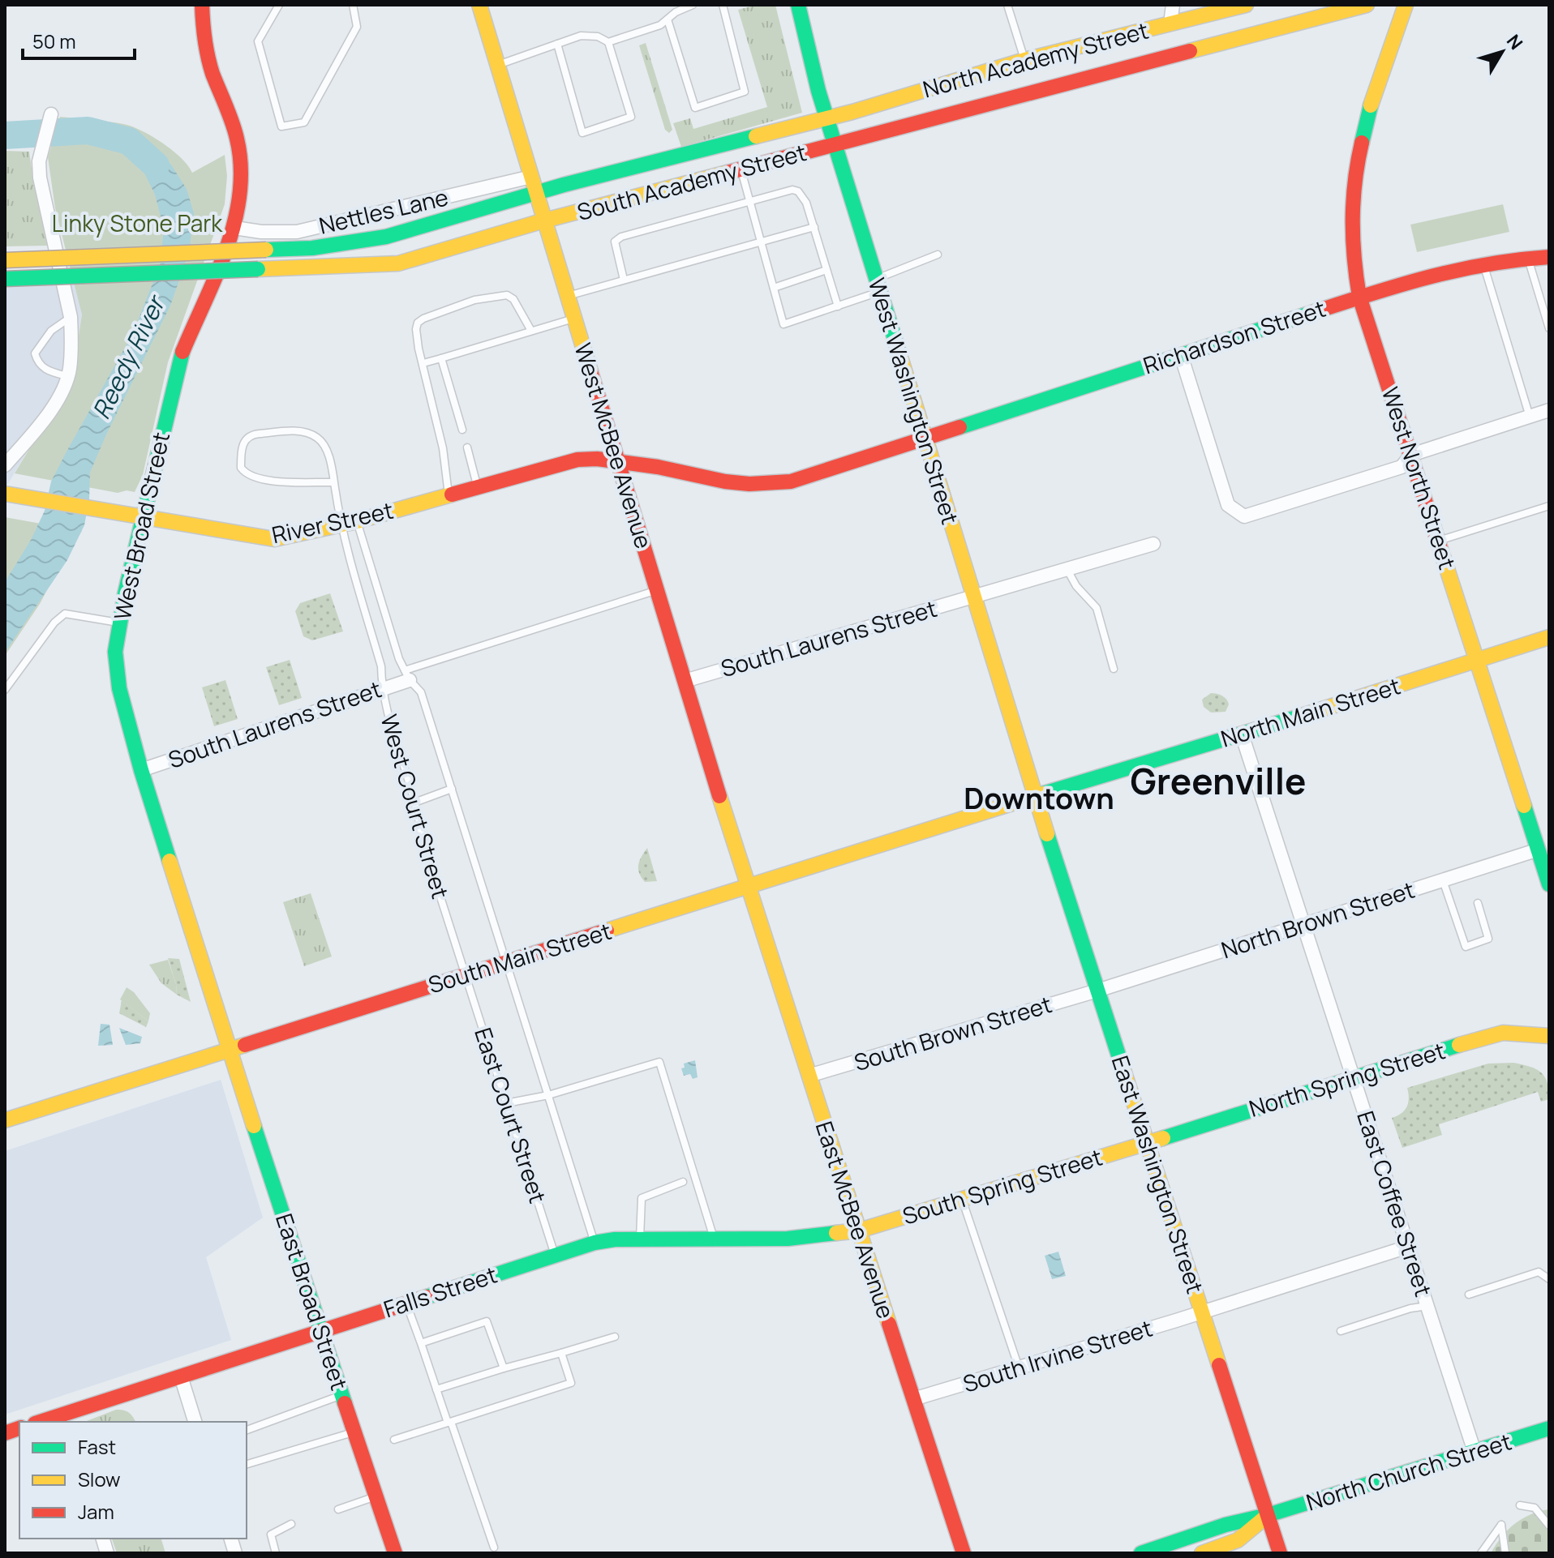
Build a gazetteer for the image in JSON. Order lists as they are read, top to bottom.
{
  "streets": {
    "main road": [
      "North Academy Street",
      "South Academy Street",
      "Richardson Street",
      "West Washington Street",
      "West McBee Avenue",
      "West North Street",
      "River Street",
      "West Broad Street",
      "North Main Street",
      "South Main Street",
      "North Spring Street",
      "East Washington Street",
      "South Spring Street",
      "East McBee Avenue",
      "Falls Street",
      "East Broad Street",
      "North Church Street"
    ],
    "street": [
      "Nettles Lane",
      "South Laurens Street",
      "North Brown Street",
      "South Brown Street",
      "East Coffee Street",
      "South Irvine Street"
    ],
    "lane": ["West Court Street", "East Court Street"]
  },
  "crossings": [
    ["North Academy Street", "South Academy Street"],
    ["North Academy Street", "West Washington Street"],
    ["South Academy Street", "West Washington Street"],
    ["South Academy Street", "West McBee Avenue"],
    ["Nettles Lane", "West McBee Avenue"],
    ["Nettles Lane", "West Broad Street"],
    ["Richardson Street", "West Washington Street"],
    ["Richardson Street", "West McBee Avenue"],
    ["Richardson Street", "West North Street"],
    ["Richardson Street", "River Street"],
    ["West Washington Street", "South Laurens Street"],
    ["West Washington Street", "North Main Street"],
    ["West Washington Street", "South Main Street"],
    ["West Washington Street", "East Washington Street"],
    ["West McBee Avenue", "River Street"],
    ["West McBee Avenue", "South Laurens Street"],
    ["West McBee Avenue", "South Main Street"],
    ["West McBee Avenue", "East McBee Avenue"],
    ["West North Street", "North Main Street"],
    ["West North Street", "North Brown Street"],
    ["River Street", "West Broad Street"],
    ["River Street", "West Court Street"],
    ["West Broad Street", "South Laurens Street"],
    ["West Broad Street", "South Main Street"],
    ["West Broad Street", "East Broad Street"],
    ["South Laurens Street", "West Court Street"],
    ["North Main Street", "South Main Street"],
    ["North Main Street", "East Washington Street"],
    ["North Main Street", "East Coffee Street"],
    ["West Court Street", "South Main Street"],
    ["West Court Street", "East Court Street"],
    ["North Brown Street", "South Brown Street"],
    ["North Brown Street", "East Washington Street"],
    ["North Brown Street", "East Coffee Street"],
    ["South Main Street", "East Court Street"],
    ["South Main Street", "East Washington Street"],
    ["South Main Street", "East McBee Avenue"],
    ["South Main Street", "East Broad Street"],
    ["South Brown Street", "East Washington Street"],
    ["South Brown Street", "East McBee Avenue"],
    ["North Spring Street", "East Washington Street"],
    ["North Spring Street", "South Spring Street"],
    ["North Spring Street", "East Coffee Street"],
    ["East Court Street", "Falls Street"],
    ["East Washington Street", "South Spring Street"],
    ["East Washington Street", "South Irvine Street"],
    ["East Washington Street", "North Church Street"],
    ["South Spring Street", "East McBee Avenue"],
    ["South Spring Street", "Falls Street"],
    ["East Coffee Street", "South Irvine Street"],
    ["East Coffee Street", "North Church Street"],
    ["East McBee Avenue", "Falls Street"],
    ["East McBee Avenue", "South Irvine Street"],
    ["Falls Street", "East Broad Street"]
  ],
  "districts": ["Greenville", "Downtown"],
  "water": ["Reedy River"],
  "parks": ["Linky Stone Park"],
  "legend": ["Fast", "Slow", "Jam"],
  "scale_bar": "50 m",
  "north": "top right"
}
